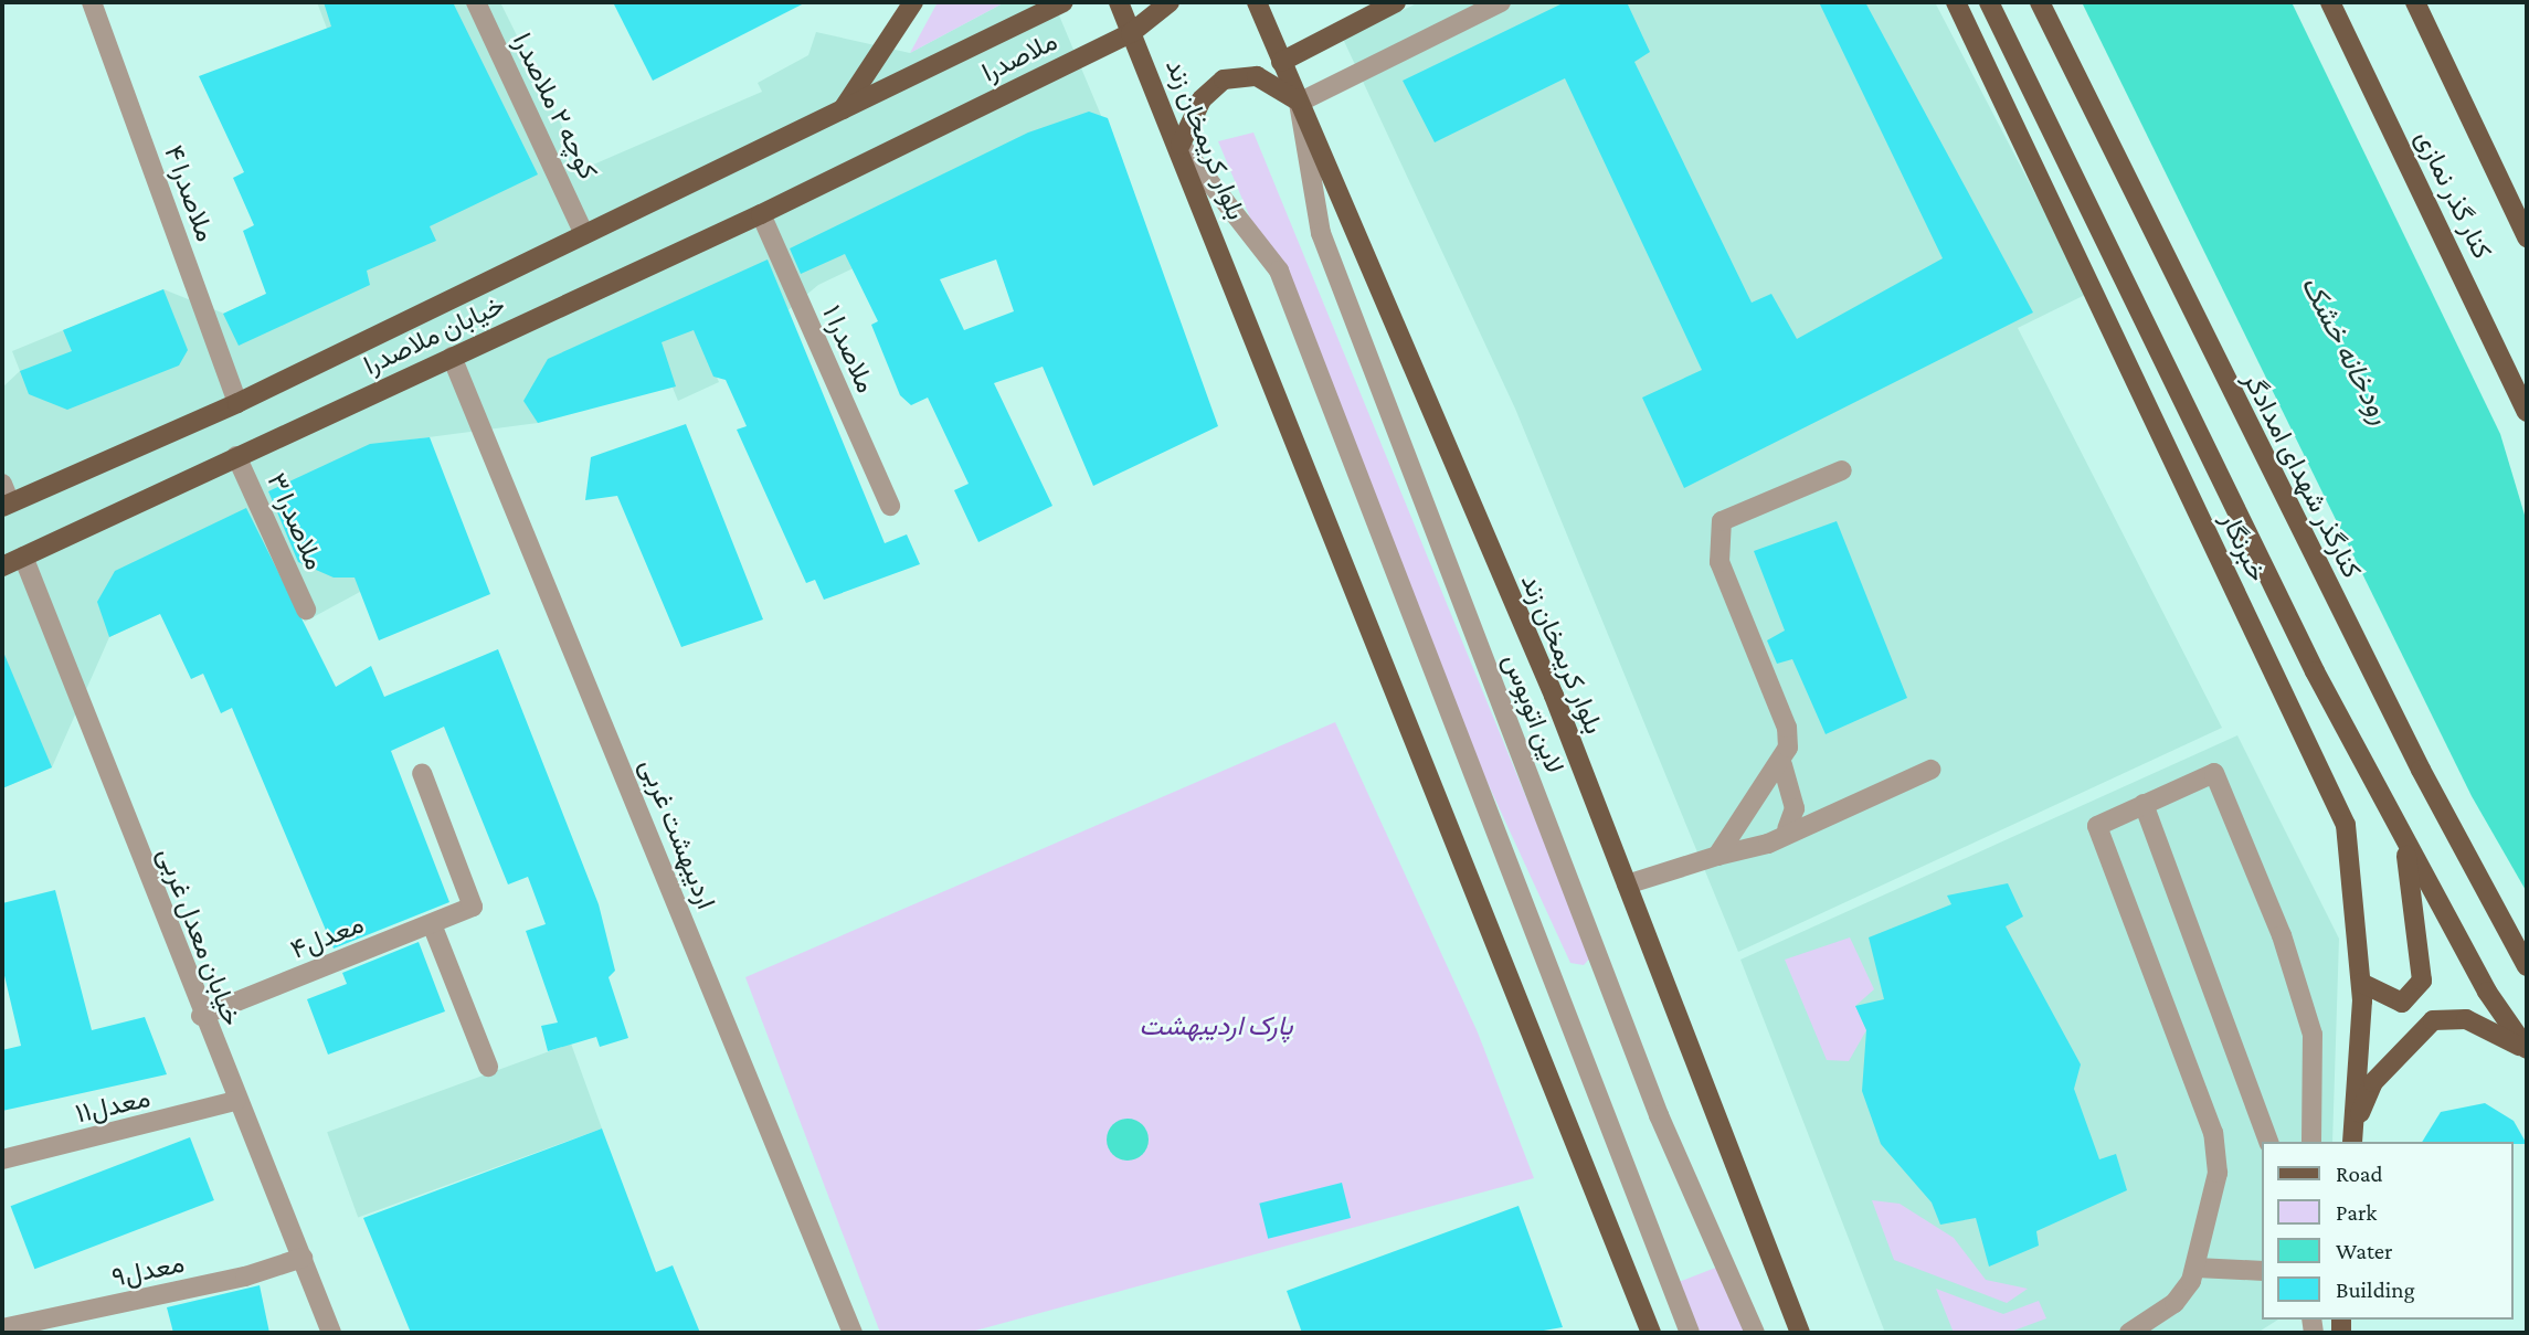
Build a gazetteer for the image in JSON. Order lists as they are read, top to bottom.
{
  "streets": {
    "main road": [
      "ملاصدرا",
      "بلوار کریمخان زند",
      "کنار گذر نمازی",
      "خیابان ملاصدرا",
      "کنارگذر شهدای امدادگر",
      "خبرنگار"
    ],
    "street": [
      "کوچه ۲ ملاصدرا",
      "۴ ملاصدرا",
      "۱ ملاصدرا",
      "۳ ملاصدرا",
      "لاین اتوبوس",
      "اردیبهشت غربی",
      "خیابان معدل غربی",
      "معدل۴",
      "معدل۱۱",
      "معدل۹"
    ]
  },
  "crossings": [
    ["ملاصدرا", "بلوار کریمخان زند"],
    ["ملاصدرا", "خیابان ملاصدرا"],
    ["کوچه ۲ ملاصدرا", "خیابان ملاصدرا"],
    ["بلوار کریمخان زند", "لاین اتوبوس"],
    ["۴ ملاصدرا", "خیابان ملاصدرا"],
    ["خیابان ملاصدرا", "۱ ملاصدرا"],
    ["خیابان ملاصدرا", "۳ ملاصدرا"],
    ["خیابان ملاصدرا", "اردیبهشت غربی"],
    ["خیابان ملاصدرا", "خیابان معدل غربی"],
    ["خیابان معدل غربی", "معدل۴"],
    ["خیابان معدل غربی", "معدل۱۱"],
    ["خیابان معدل غربی", "معدل۹"]
  ],
  "water": ["رودخانه خشک"],
  "parks": ["پارک اردیبهشت"],
  "legend": [
    "Road",
    "Park",
    "Water",
    "Building"
  ]
}
